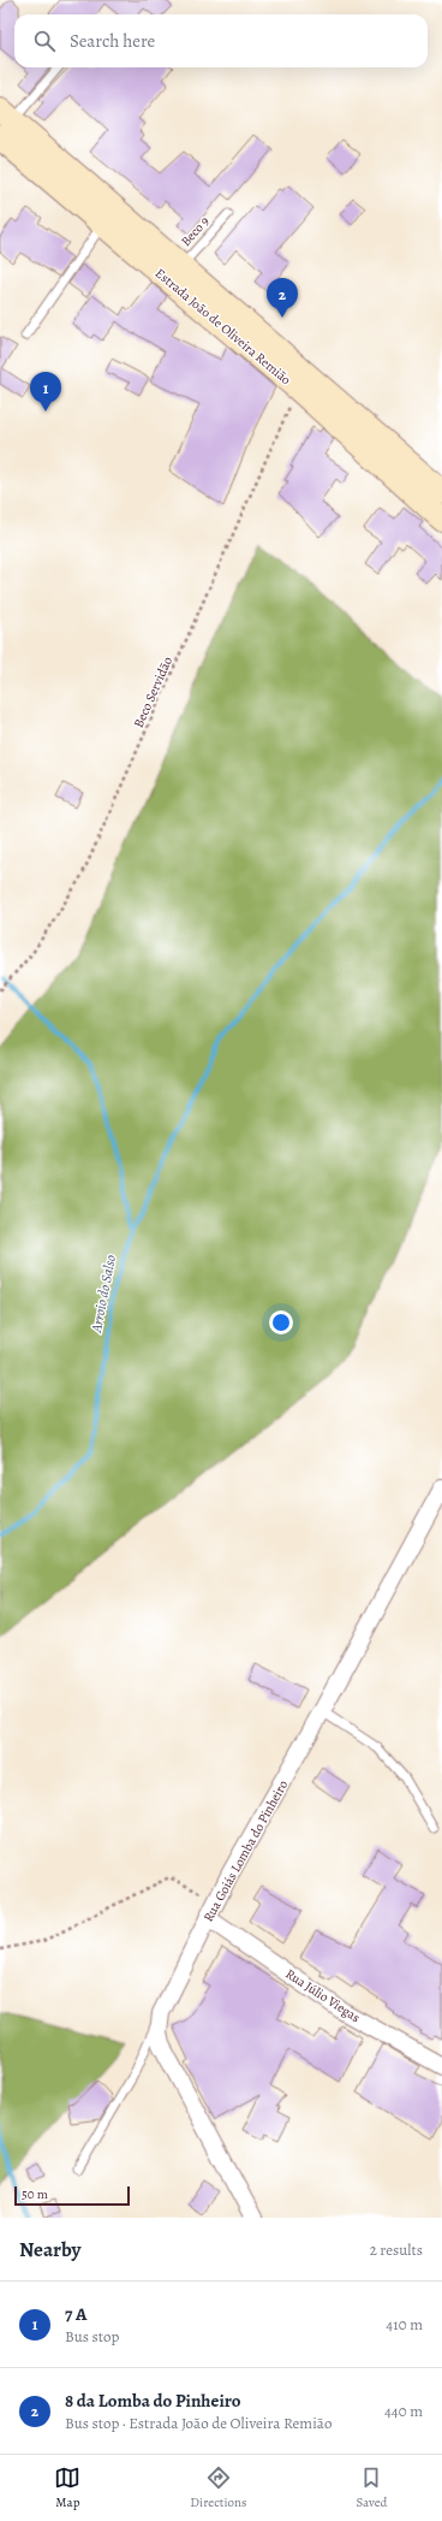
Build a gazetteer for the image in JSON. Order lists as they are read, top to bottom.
{
  "streets": {
    "main road": ["Estrada João de Oliveira Remião"],
    "street": ["Rua Goiás Lomba do Pinheiro", "Rua Júlio Viegas"],
    "lane": ["Beco 9"],
    "path": ["Beco Servidão"]
  },
  "crossings": [
    ["Beco 9", "Estrada João de Oliveira Remião"],
    ["Estrada João de Oliveira Remião", "Beco Servidão"],
    ["Rua Goiás Lomba do Pinheiro", "Rua Júlio Viegas"]
  ],
  "water": ["Arroio do Salso"],
  "scale_bar": "50 m",
  "page": {
    "search": "Search here",
    "pins": ["2", "1"],
    "scale": "50 m",
    "heading": ["Nearby", "2 results"],
    "list": [
      {
        "mark": "1",
        "name": "7 A",
        "note": "Bus stop",
        "value": "410 m"
      },
      {
        "mark": "2",
        "name": "8 da Lomba do Pinheiro",
        "note": "Bus stop · Estrada João de Oliveira Remião",
        "value": "440 m"
      }
    ],
    "nav": ["Map", "Directions", "Saved"]
  }
}
